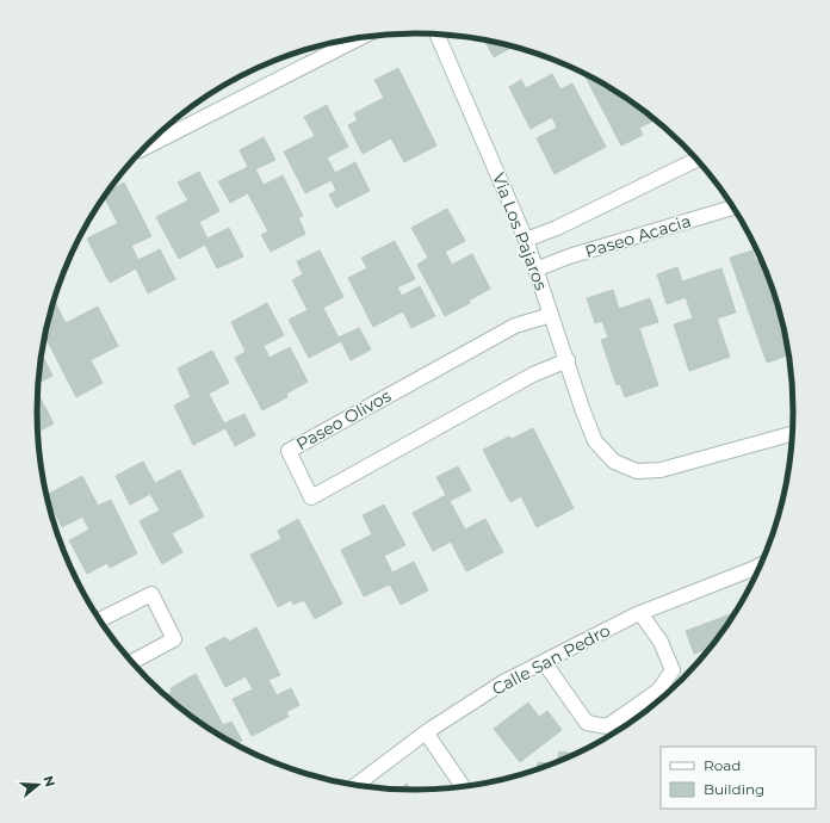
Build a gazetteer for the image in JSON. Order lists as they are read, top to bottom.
{
  "streets": {
    "street": [
      "Via Los Pajaros",
      "Paseo Acacia",
      "Paseo Olivos",
      "Calle San Pedro"
    ]
  },
  "crossings": [
    ["Via Los Pajaros", "Paseo Acacia"],
    ["Via Los Pajaros", "Paseo Olivos"]
  ],
  "legend": ["Road", "Building"],
  "north": "right"
}
